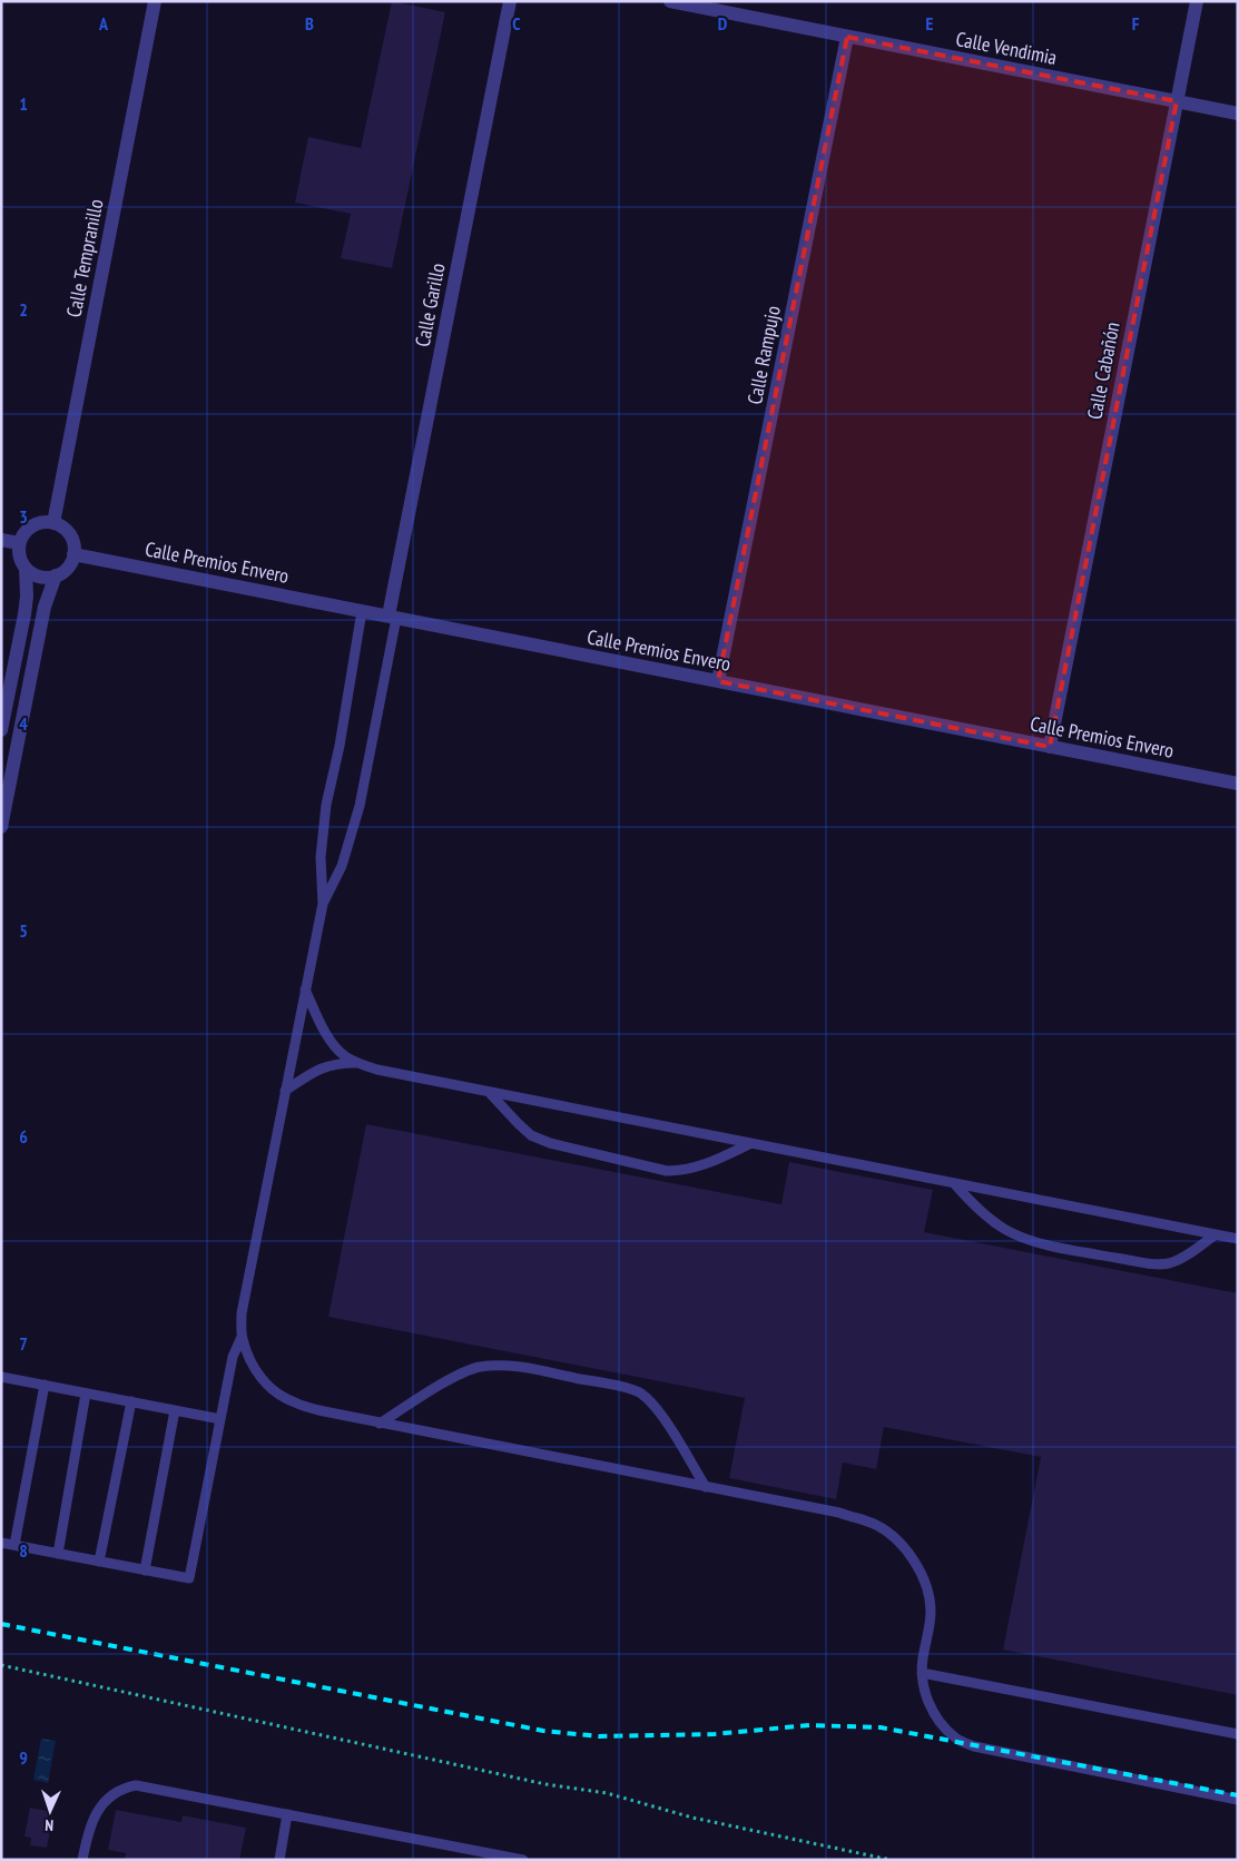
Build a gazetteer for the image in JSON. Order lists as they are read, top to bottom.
{
  "streets": {
    "street": [
      "Calle Vendimia",
      "Calle Tempranillo",
      "Calle Garillo",
      "Calle Rampujo",
      "Calle Cabañón",
      "Calle Premios Envero"
    ]
  },
  "crossings": [
    ["Calle Vendimia", "Calle Rampujo"],
    ["Calle Vendimia", "Calle Cabañón"],
    ["Calle Tempranillo", "Calle Premios Envero"],
    ["Calle Garillo", "Calle Premios Envero"],
    ["Calle Rampujo", "Calle Premios Envero"],
    ["Calle Cabañón", "Calle Premios Envero"]
  ],
  "north": "bottom",
  "grid": {
    "columns": [
      "A",
      "B",
      "C",
      "D",
      "E",
      "F"
    ],
    "rows": [
      "1",
      "2",
      "3",
      "4",
      "5",
      "6",
      "7",
      "8",
      "9"
    ]
  }
}
